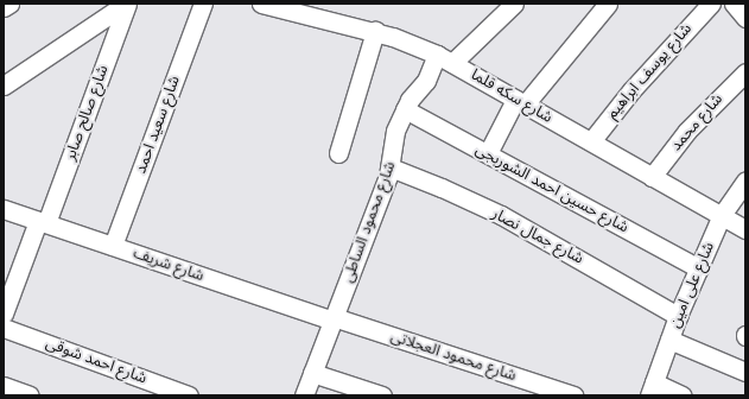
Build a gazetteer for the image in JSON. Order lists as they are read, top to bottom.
{
  "streets": {
    "street": [
      "شارع يوسف ابراهيم",
      "شارع سكه قلما",
      "شارع صالح صابر",
      "شارع محمد",
      "شارع سعيد احمد",
      "شارع حسين احمد الشوربجى",
      "شارع محمود الساطى",
      "شارع جمال نصار",
      "شارع شريف",
      "شارع على امين",
      "شارع محمود العجلاتى",
      "شارع احمد شوقى"
    ]
  },
  "crossings": [
    ["شارع يوسف ابراهيم", "شارع سكه قلما"],
    ["شارع سكه قلما", "شارع محمد"],
    ["شارع سكه قلما", "شارع محمود الساطى"],
    ["شارع سكه قلما", "شارع على امين"],
    ["شارع صالح صابر", "شارع شريف"],
    ["شارع سعيد احمد", "شارع شريف"],
    ["شارع حسين احمد الشوربجى", "شارع محمود الساطى"],
    ["شارع حسين احمد الشوربجى", "شارع على امين"],
    ["شارع محمود الساطى", "شارع جمال نصار"],
    ["شارع محمود الساطى", "شارع شريف"],
    ["شارع محمود الساطى", "شارع محمود العجلاتى"],
    ["شارع جمال نصار", "شارع على امين"],
    ["شارع شريف", "شارع محمود العجلاتى"]
  ]
}
